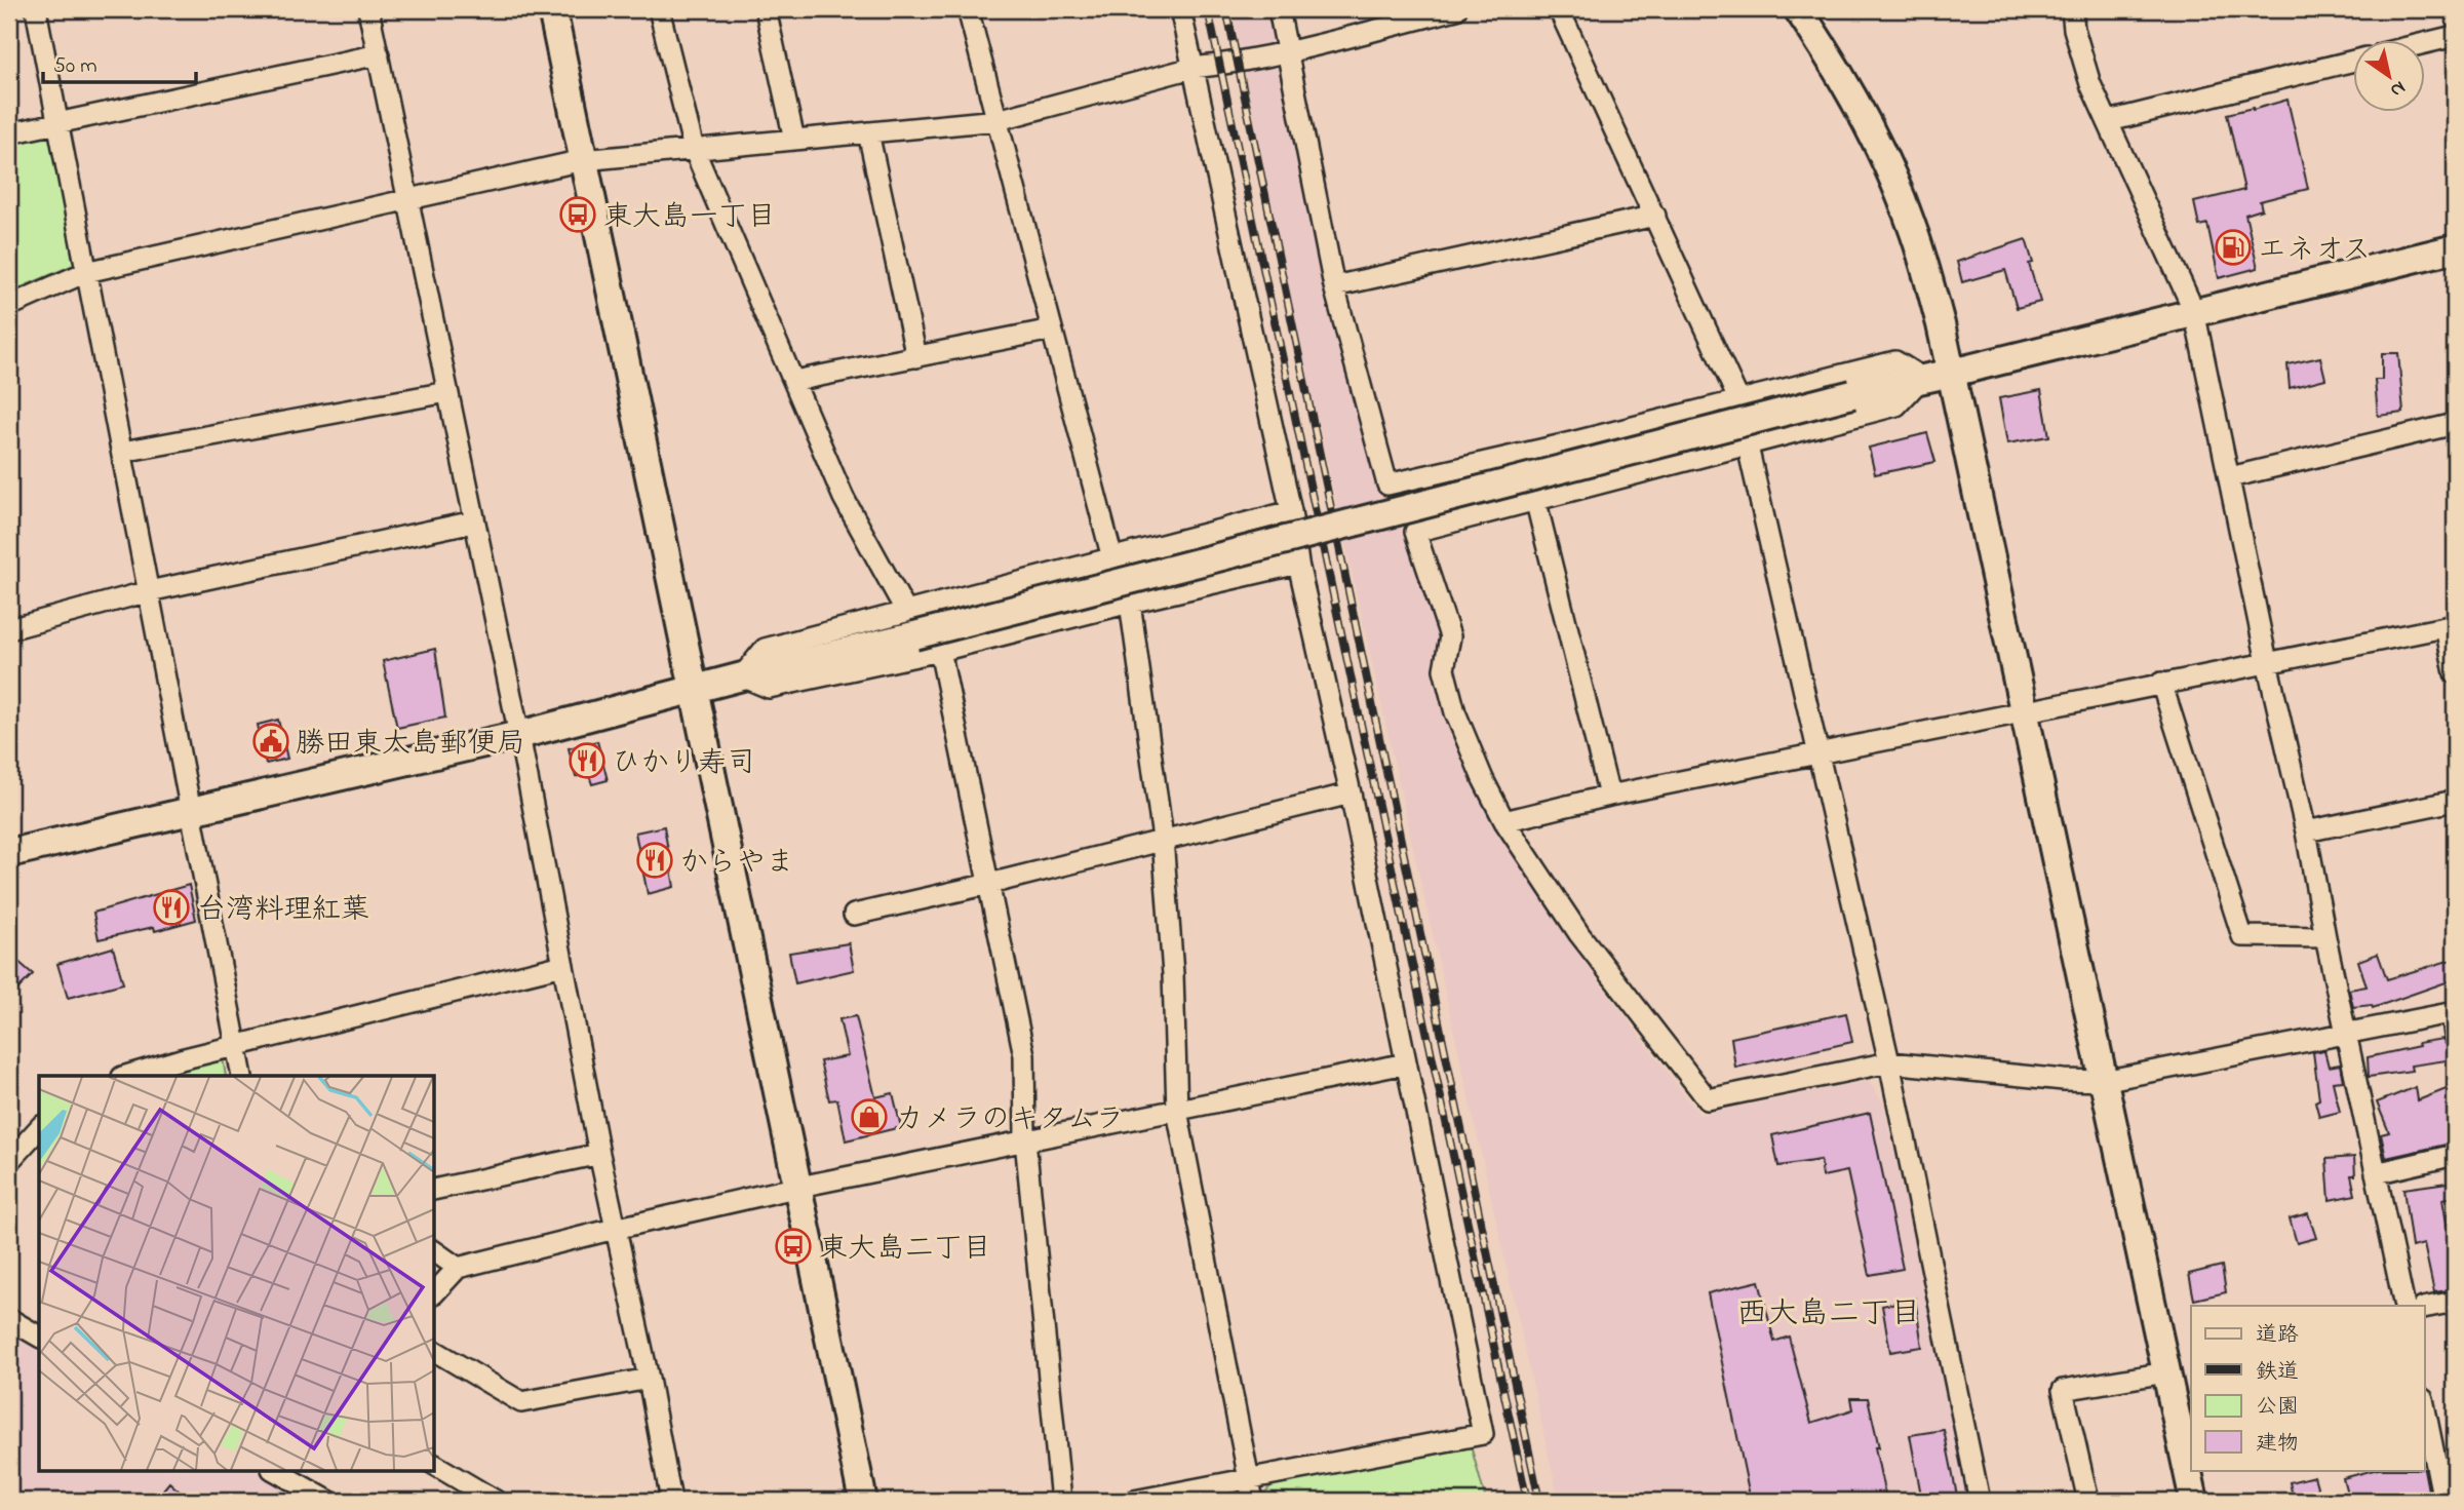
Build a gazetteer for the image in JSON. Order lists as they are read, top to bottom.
{
  "districts": ["西大島二丁目"],
  "places": {
    "bus stop": ["東大島一丁目", "東大島二丁目"],
    "fuel station": ["エネオス"],
    "public building": ["勝田東大島郵便局"],
    "restaurant": ["ひかり寿司", "からやま", "台湾料理紅葉"],
    "shop": ["カメラのキタムラ"]
  },
  "legend": [
    "道路",
    "鉄道",
    "公園",
    "建物"
  ],
  "scale_bar": "50 m",
  "north": "bottom right"
}
